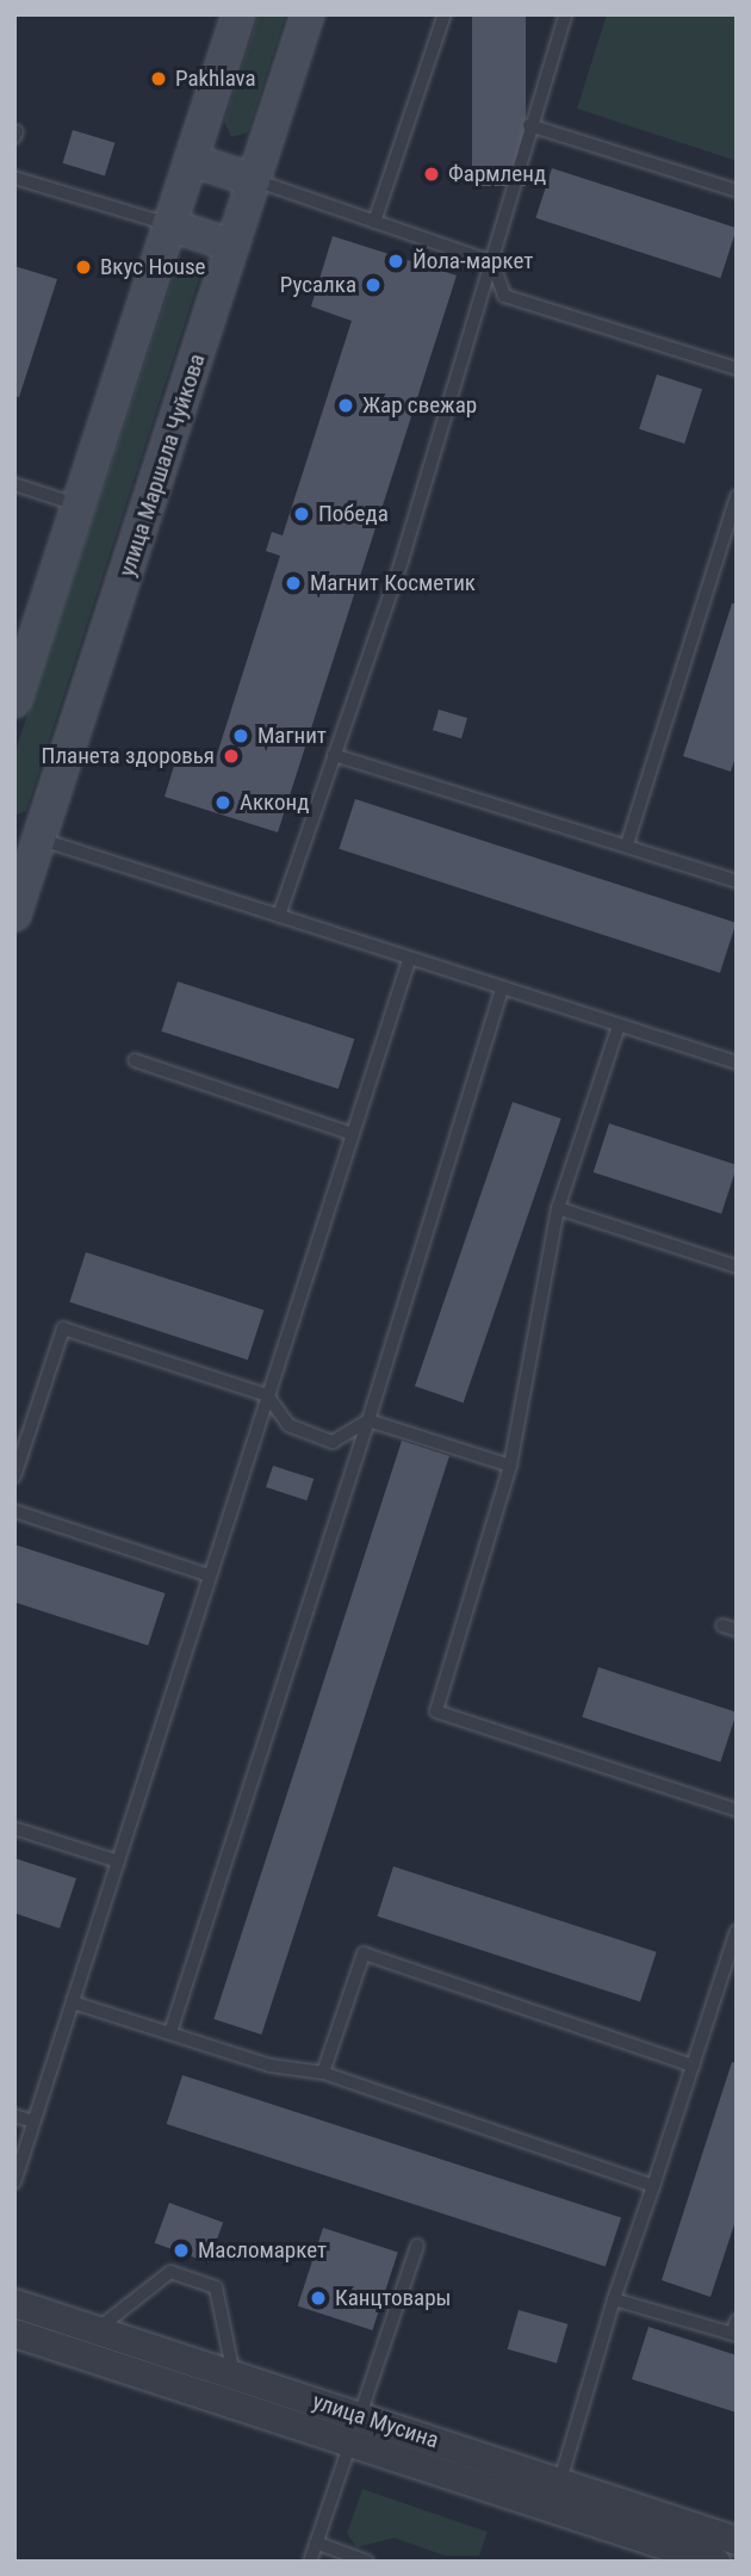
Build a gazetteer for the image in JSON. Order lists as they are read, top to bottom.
{
  "streets": {
    "main road": ["улица Маршала Чуйкова"],
    "street": ["улица Мусина"]
  },
  "places": [
    "Pakhlava",
    "Фармленд",
    "Йола-маркет",
    "Вкус House",
    "Русалка",
    "Жар свежар",
    "Победа",
    "Магнит Косметик",
    "Магнит",
    "Планета здоровья",
    "Акконд",
    "Масломаркет",
    "Канцтовары"
  ]
}
